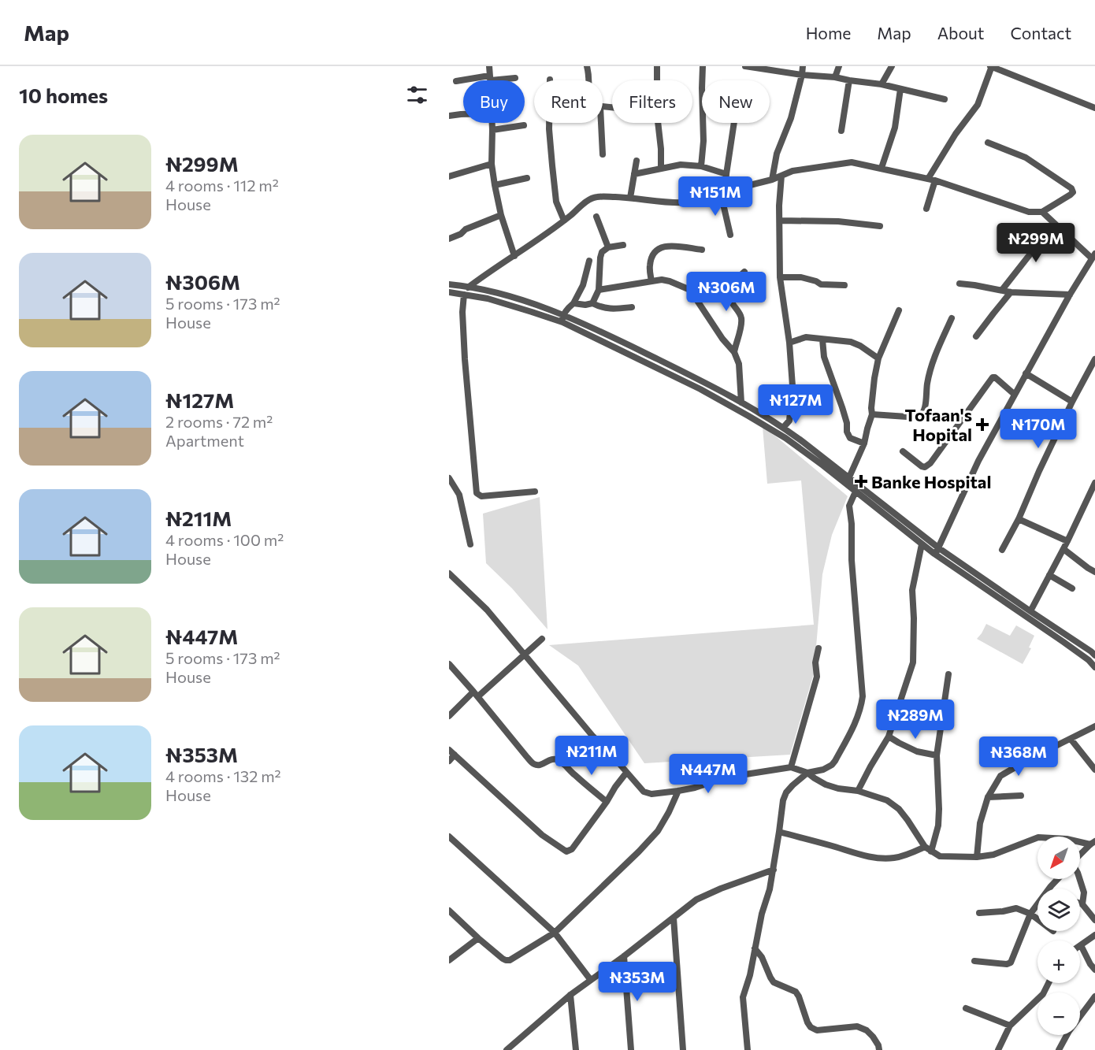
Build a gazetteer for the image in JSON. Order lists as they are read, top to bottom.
{
  "places": {
    "health": ["Tofaan's Hopital", "Banke Hospital"]
  },
  "north": "bottom left",
  "page": {
    "header": "Map",
    "nav": [
      "Home",
      "Map",
      "About",
      "Contact"
    ],
    "heading": "10 homes",
    "chip": [
      "Buy",
      "Rent",
      "Filters",
      "New"
    ],
    "list": [
      {
        "name": "₦299M",
        "note": "4 rooms · 112 m² · House"
      },
      {
        "name": "₦306M",
        "note": "5 rooms · 173 m² · House"
      },
      {
        "name": "₦127M",
        "note": "2 rooms · 72 m² · Apartment"
      },
      {
        "name": "₦211M",
        "note": "4 rooms · 100 m² · House"
      },
      {
        "name": "₦447M",
        "note": "5 rooms · 173 m² · House"
      },
      {
        "name": "₦353M",
        "note": "4 rooms · 132 m² · House"
      }
    ],
    "price": [
      "₦151M",
      "₦299M",
      "₦306M",
      "₦127M",
      "₦170M",
      "₦289M",
      "₦211M",
      "₦368M",
      "₦447M",
      "₦353M"
    ],
    "map_buttons": ["+", "−"]
  }
}
